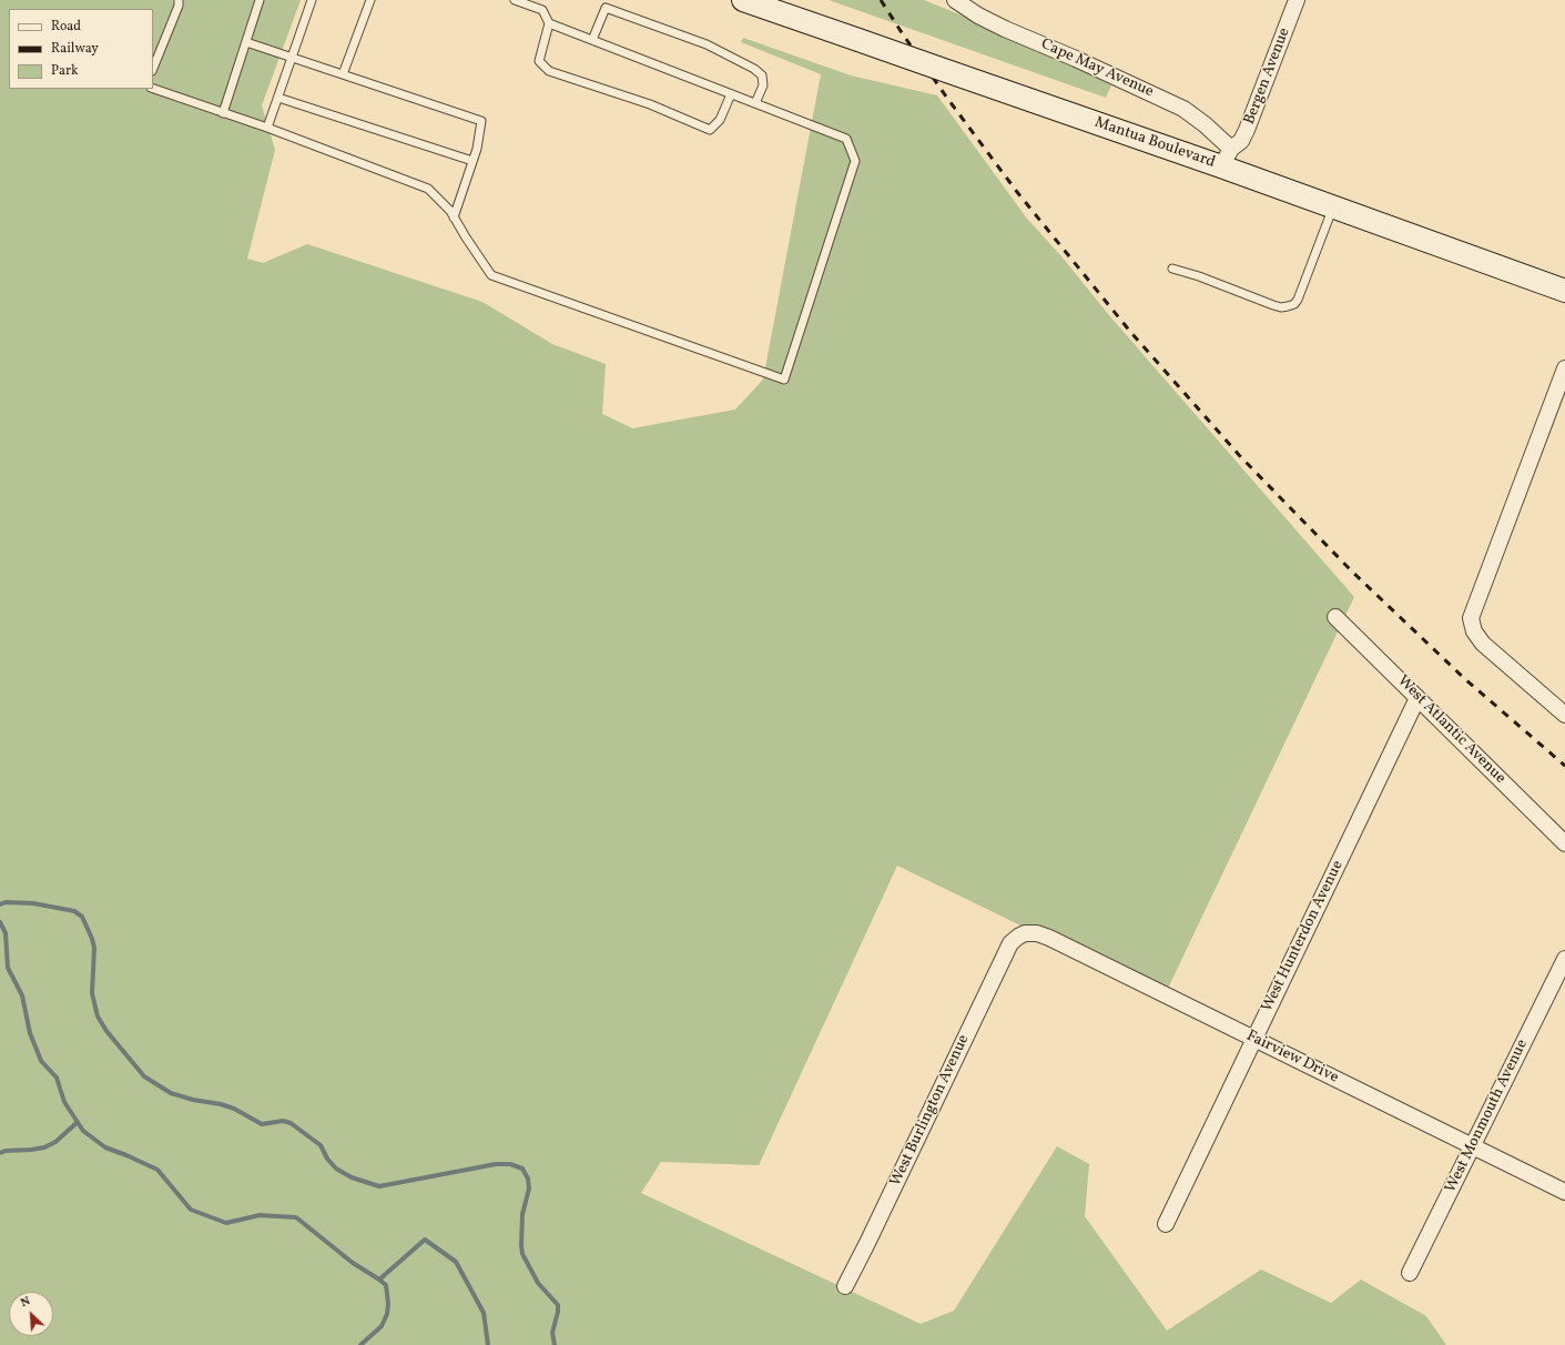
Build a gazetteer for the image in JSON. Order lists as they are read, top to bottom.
{
  "streets": {
    "main road": ["Mantua Boulevard"],
    "street": [
      "Cape May Avenue",
      "Bergen Avenue",
      "West Atlantic Avenue",
      "West Hunterdon Avenue",
      "Fairview Drive",
      "West Burlington Avenue",
      "West Monmouth Avenue"
    ]
  },
  "crossings": [
    ["Cape May Avenue", "Bergen Avenue"],
    ["Cape May Avenue", "Mantua Boulevard"],
    ["Bergen Avenue", "Mantua Boulevard"],
    ["West Atlantic Avenue", "West Hunterdon Avenue"],
    ["West Hunterdon Avenue", "Fairview Drive"],
    ["Fairview Drive", "West Burlington Avenue"],
    ["Fairview Drive", "West Monmouth Avenue"]
  ],
  "legend": ["Road", "Railway", "Park"],
  "north": "top left"
}
